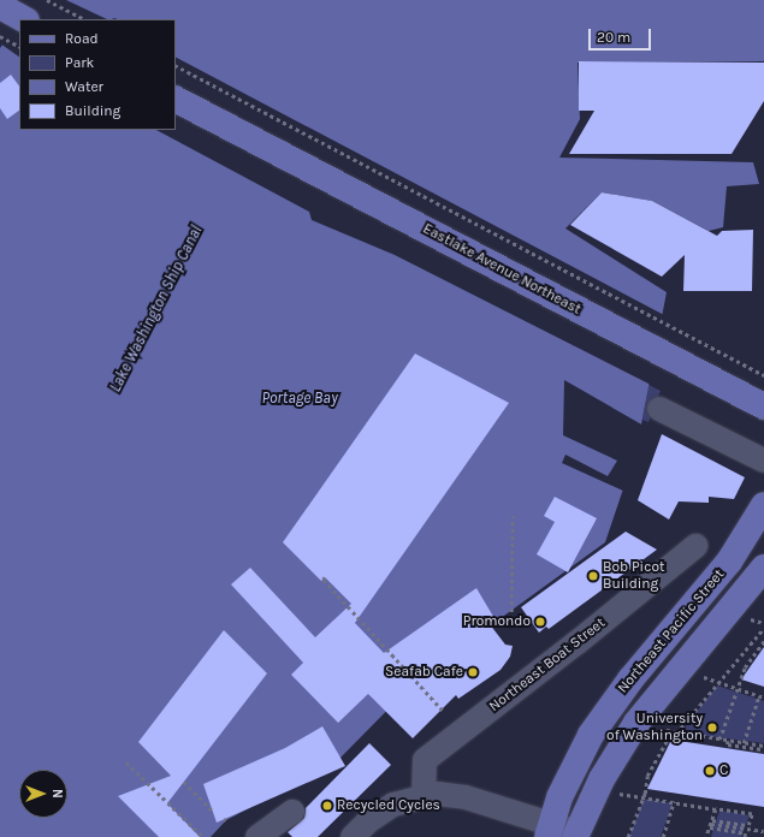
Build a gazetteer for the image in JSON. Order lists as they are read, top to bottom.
{
  "streets": {
    "main road": ["Eastlake Avenue Northeast", "Northeast Pacific Street"],
    "street": ["Northeast Boat Street"]
  },
  "water": ["Lake Washington Ship Canal", "Portage Bay"],
  "places": [
    "Bob Picot Building",
    "Promondo",
    "Seafab Cafe",
    "University of Washington",
    "C",
    "Recycled Cycles"
  ],
  "legend": [
    "Road",
    "Park",
    "Water",
    "Building"
  ],
  "scale_bar": "20 m",
  "north": "right"
}
